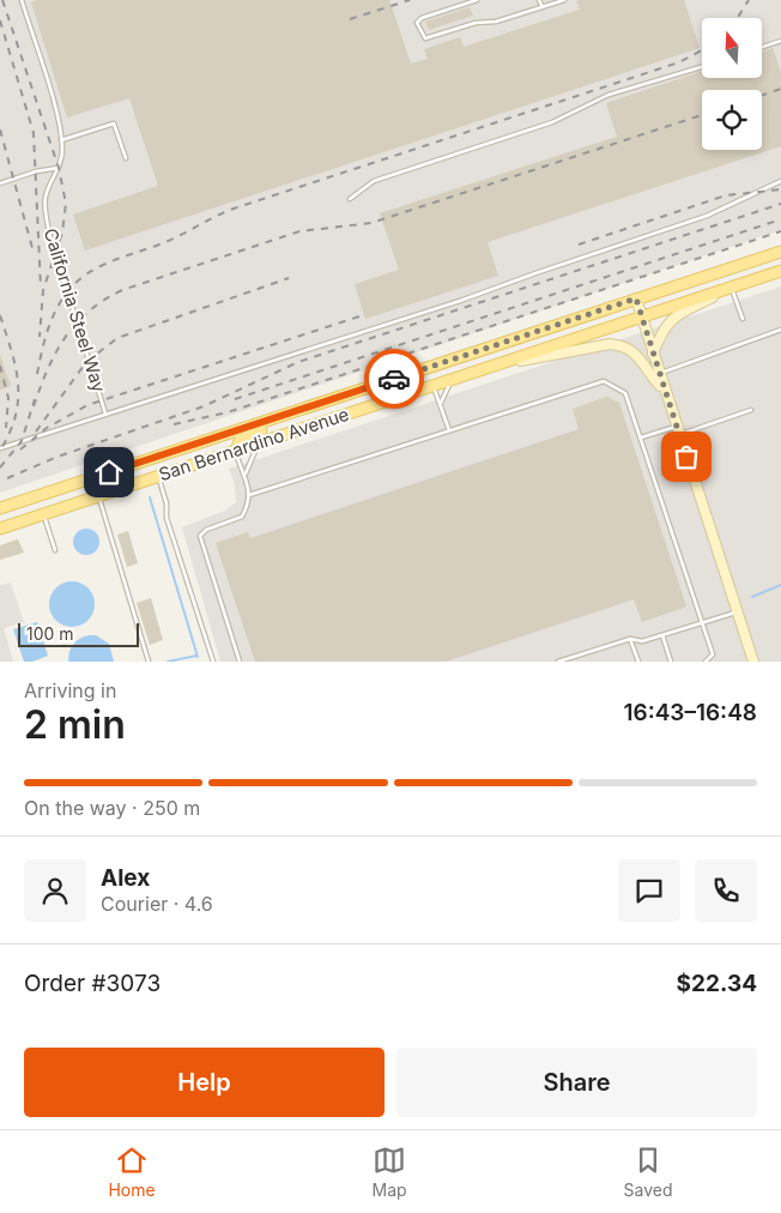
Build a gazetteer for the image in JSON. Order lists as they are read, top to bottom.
{
  "streets": {
    "main road": ["San Bernardino Avenue"],
    "lane": ["California Steel Way"]
  },
  "scale_bar": "100 m",
  "north": "top",
  "page": {
    "scale": "100 m",
    "heading": ["2 min", "Arriving in", "16:43–16:48"],
    "panel": [
      "Alex",
      "Courier · 4.6",
      "Order #3073",
      "$22.34"
    ],
    "bar": "On the way · 250 m",
    "buttons": ["Help", "Share"],
    "tabs": ["Home", "Map", "Saved"]
  }
}
